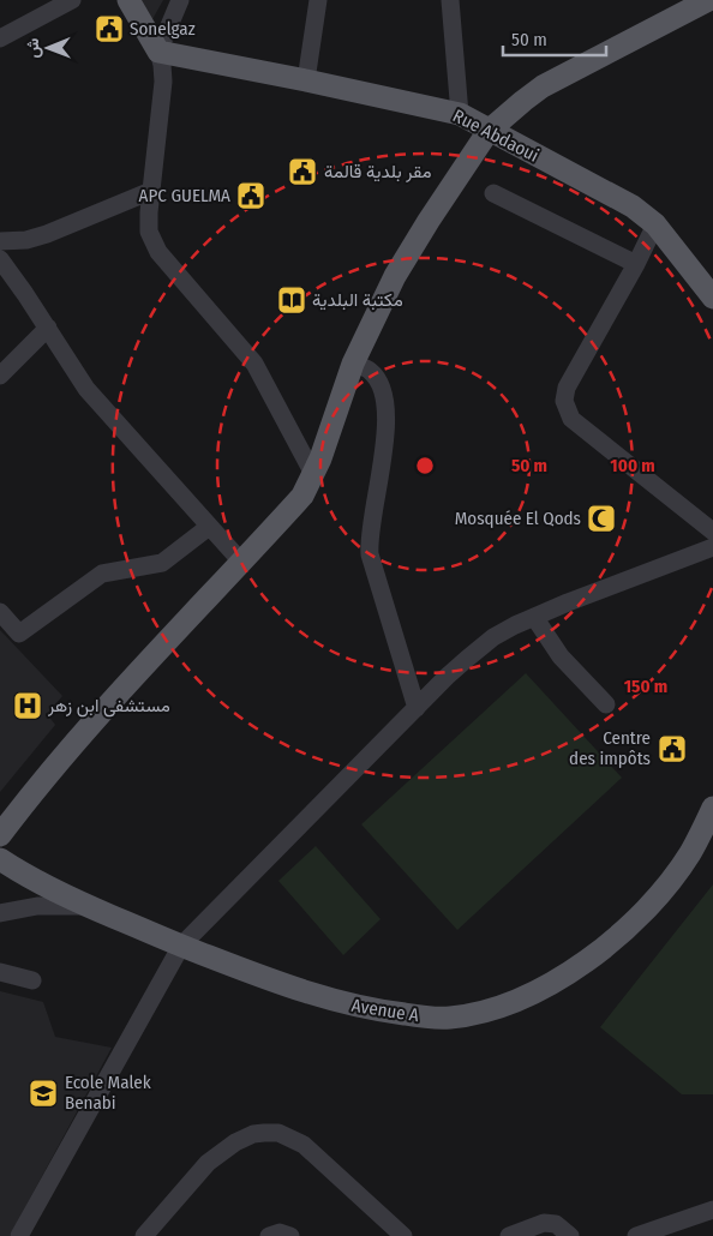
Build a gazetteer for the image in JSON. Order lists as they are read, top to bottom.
{
  "streets": {
    "main road": ["Rue Abdaoui", "Avenue A"]
  },
  "places": {
    "public building": [
      "Sonelgaz",
      "مقر بلدية قالمة",
      "APC GUELMA",
      "Centre des impôts"
    ],
    "library": ["مكتبة البلدية"],
    "mosque": ["Mosquée El Qods"],
    "hospital": ["مستشفى ابن زهر"],
    "school or university": ["Ecole Malek Benabi"]
  },
  "scale_bar": "50 m",
  "north": "left",
  "rings": ["50 m", "100 m", "150 m"]
}
